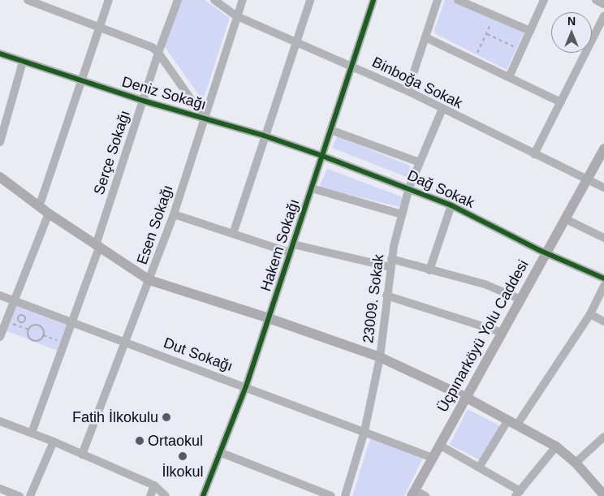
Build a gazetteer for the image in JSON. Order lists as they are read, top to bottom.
{
  "streets": {
    "main road": ["Üçpınarköyü Yolu Caddesi"],
    "street": [
      "Binboğa Sokak",
      "Deniz Sokağı",
      "Serçe Sokağı",
      "Dağ Sokak",
      "Esen Sokağı",
      "Hakem Sokağı",
      "23009. Sokak",
      "Dut Sokağı"
    ]
  },
  "crossings": [
    ["Binboğa Sokak", "Esen Sokağı"],
    ["Binboğa Sokak", "Hakem Sokağı"],
    ["Binboğa Sokak", "23009. Sokak"],
    ["Binboğa Sokak", "Üçpınarköyü Yolu Caddesi"],
    ["Deniz Sokağı", "Serçe Sokağı"],
    ["Deniz Sokağı", "Dağ Sokak"],
    ["Deniz Sokağı", "Esen Sokağı"],
    ["Deniz Sokağı", "Hakem Sokağı"],
    ["Serçe Sokağı", "Dut Sokağı"],
    ["Dağ Sokak", "Hakem Sokağı"],
    ["Dağ Sokak", "23009. Sokak"],
    ["Dağ Sokak", "Üçpınarköyü Yolu Caddesi"],
    ["Esen Sokağı", "Dut Sokağı"],
    ["Hakem Sokağı", "Dut Sokağı"],
    ["23009. Sokak", "Dut Sokağı"],
    ["Üçpınarköyü Yolu Caddesi", "Dut Sokağı"]
  ],
  "places": ["Fatih İlkokulu", "Ortaokul", "İlkokul"],
  "north": "top"
}
